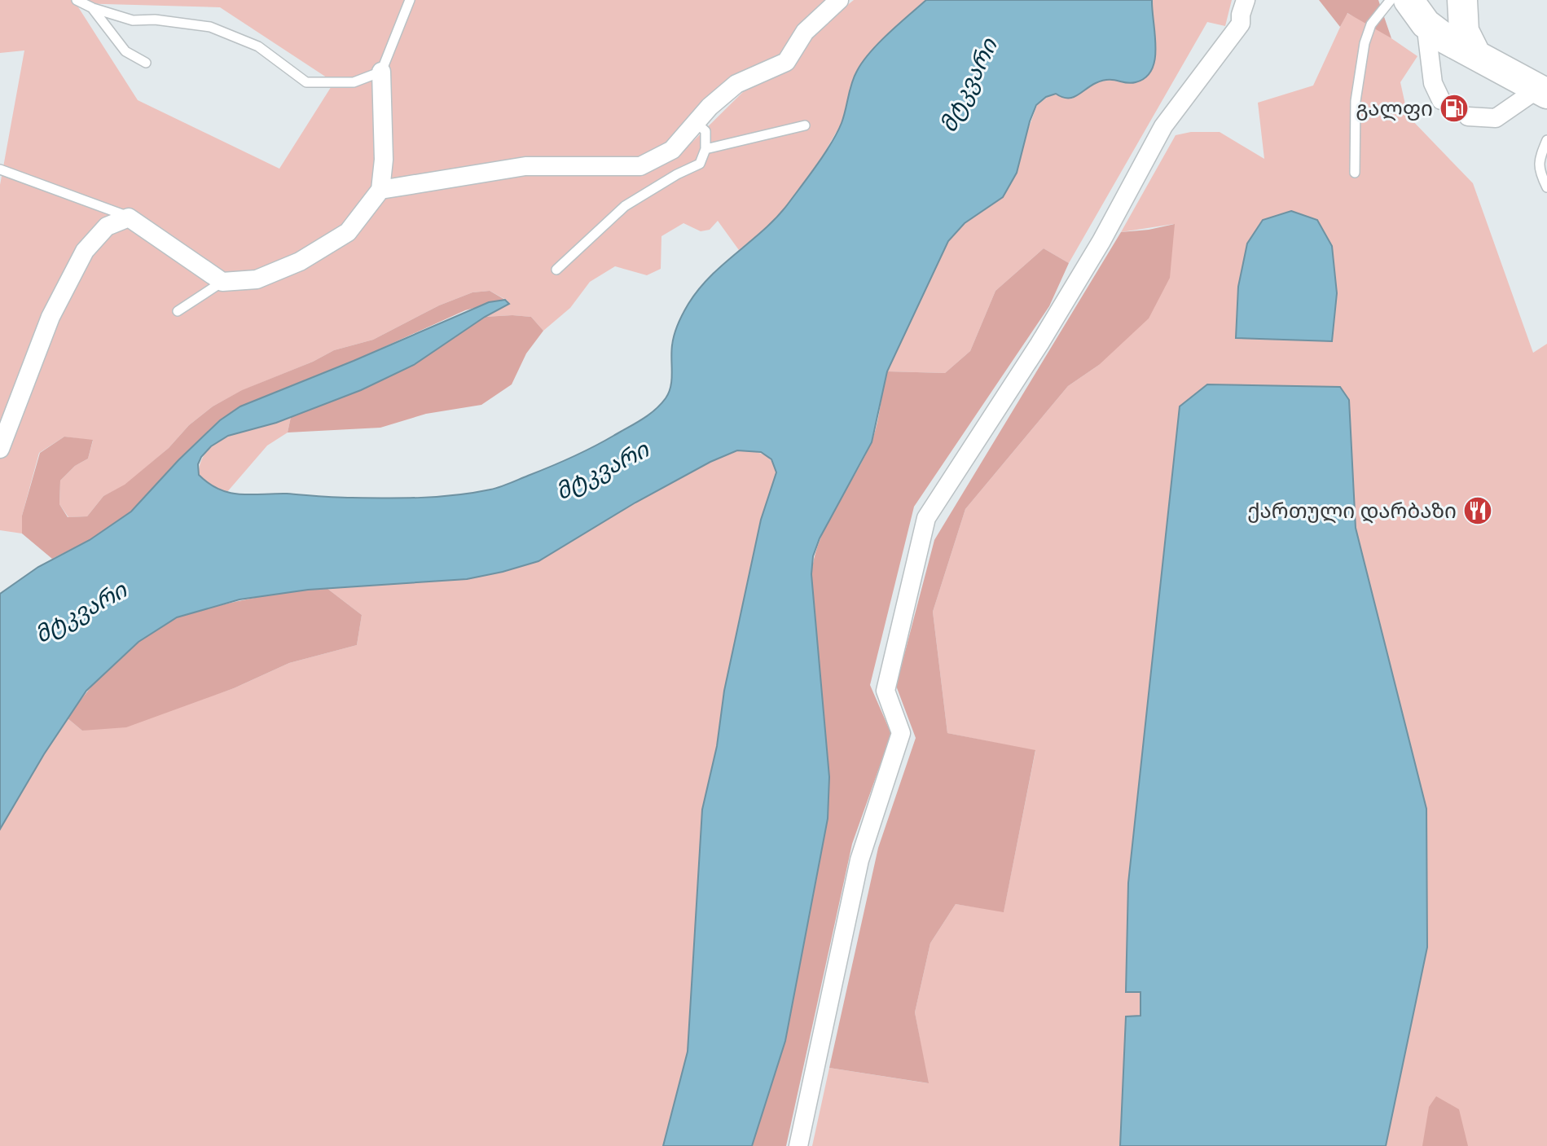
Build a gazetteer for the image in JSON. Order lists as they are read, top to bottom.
{
  "water": ["მტკვარი"],
  "places": {
    "fuel station": ["გალფი"],
    "restaurant": ["ქართული დარბაზი"]
  }
}
